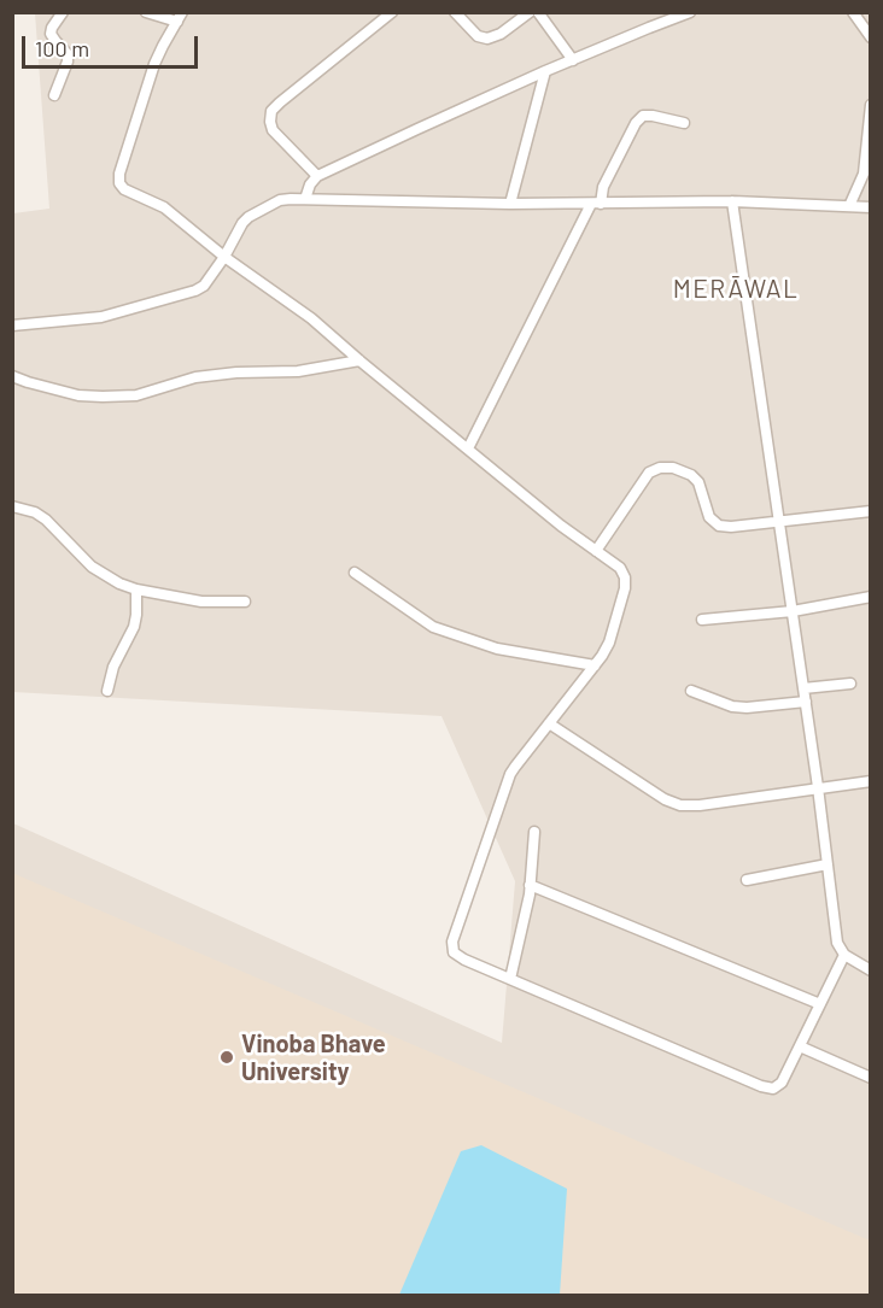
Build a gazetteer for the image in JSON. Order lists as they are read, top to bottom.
{
  "districts": ["MERĀWAL"],
  "places": ["Vinoba Bhave University"],
  "scale_bar": "100 m"
}
